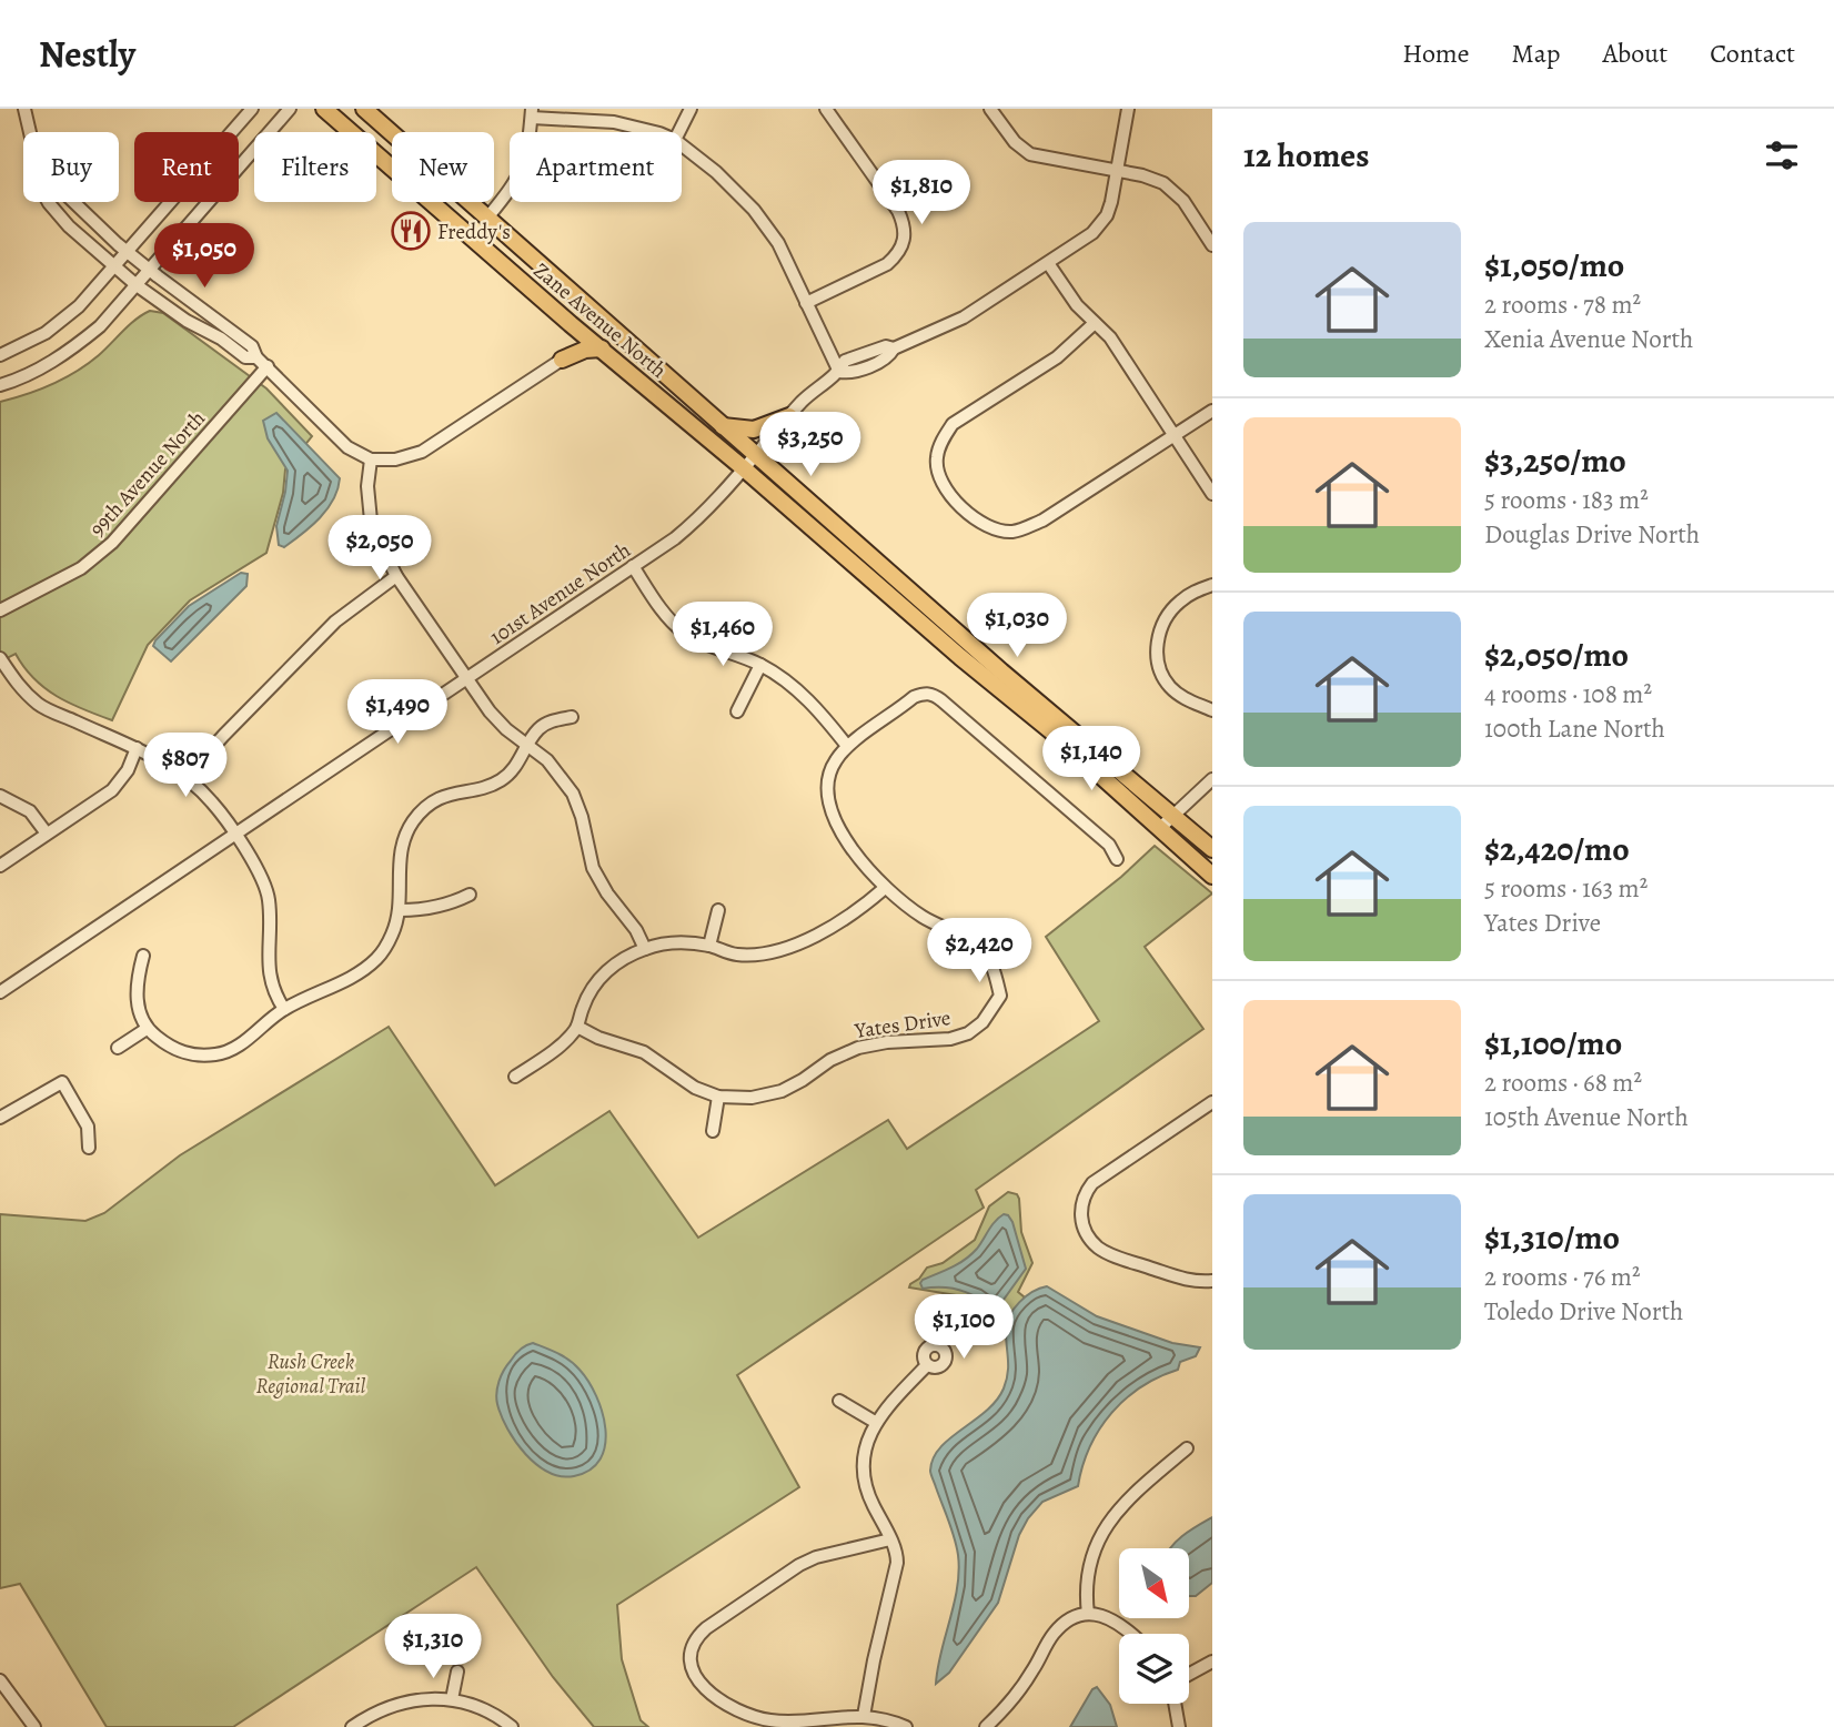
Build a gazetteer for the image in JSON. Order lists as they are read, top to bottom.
{
  "streets": {
    "main road": ["Zane Avenue North"],
    "street": ["99th Avenue North", "101st Avenue North", "Yates Drive"]
  },
  "crossings": [
    ["Zane Avenue North", "101st Avenue North"]
  ],
  "parks": ["Rush Creek Regional Trail"],
  "places": {
    "restaurant": ["Freddy's"]
  },
  "north": "bottom right",
  "page": {
    "header": "Nestly",
    "nav": [
      "Home",
      "Map",
      "About",
      "Contact"
    ],
    "heading": "12 homes",
    "chip": [
      "Buy",
      "Rent",
      "Filters",
      "New",
      "Apartment"
    ],
    "price": [
      "$1,810",
      "$1,050",
      "$3,250",
      "$2,050",
      "$1,030",
      "$1,460",
      "$1,490",
      "$1,140",
      "$807",
      "$2,420",
      "$1,100",
      "$1,310"
    ],
    "list": [
      {
        "name": "$1,050/mo",
        "note": "2 rooms · 78 m² · Xenia Avenue North"
      },
      {
        "name": "$3,250/mo",
        "note": "5 rooms · 183 m² · Douglas Drive North"
      },
      {
        "name": "$2,050/mo",
        "note": "4 rooms · 108 m² · 100th Lane North"
      },
      {
        "name": "$2,420/mo",
        "note": "5 rooms · 163 m² · Yates Drive"
      },
      {
        "name": "$1,100/mo",
        "note": "2 rooms · 68 m² · 105th Avenue North"
      },
      {
        "name": "$1,310/mo",
        "note": "2 rooms · 76 m² · Toledo Drive North"
      }
    ]
  }
}
